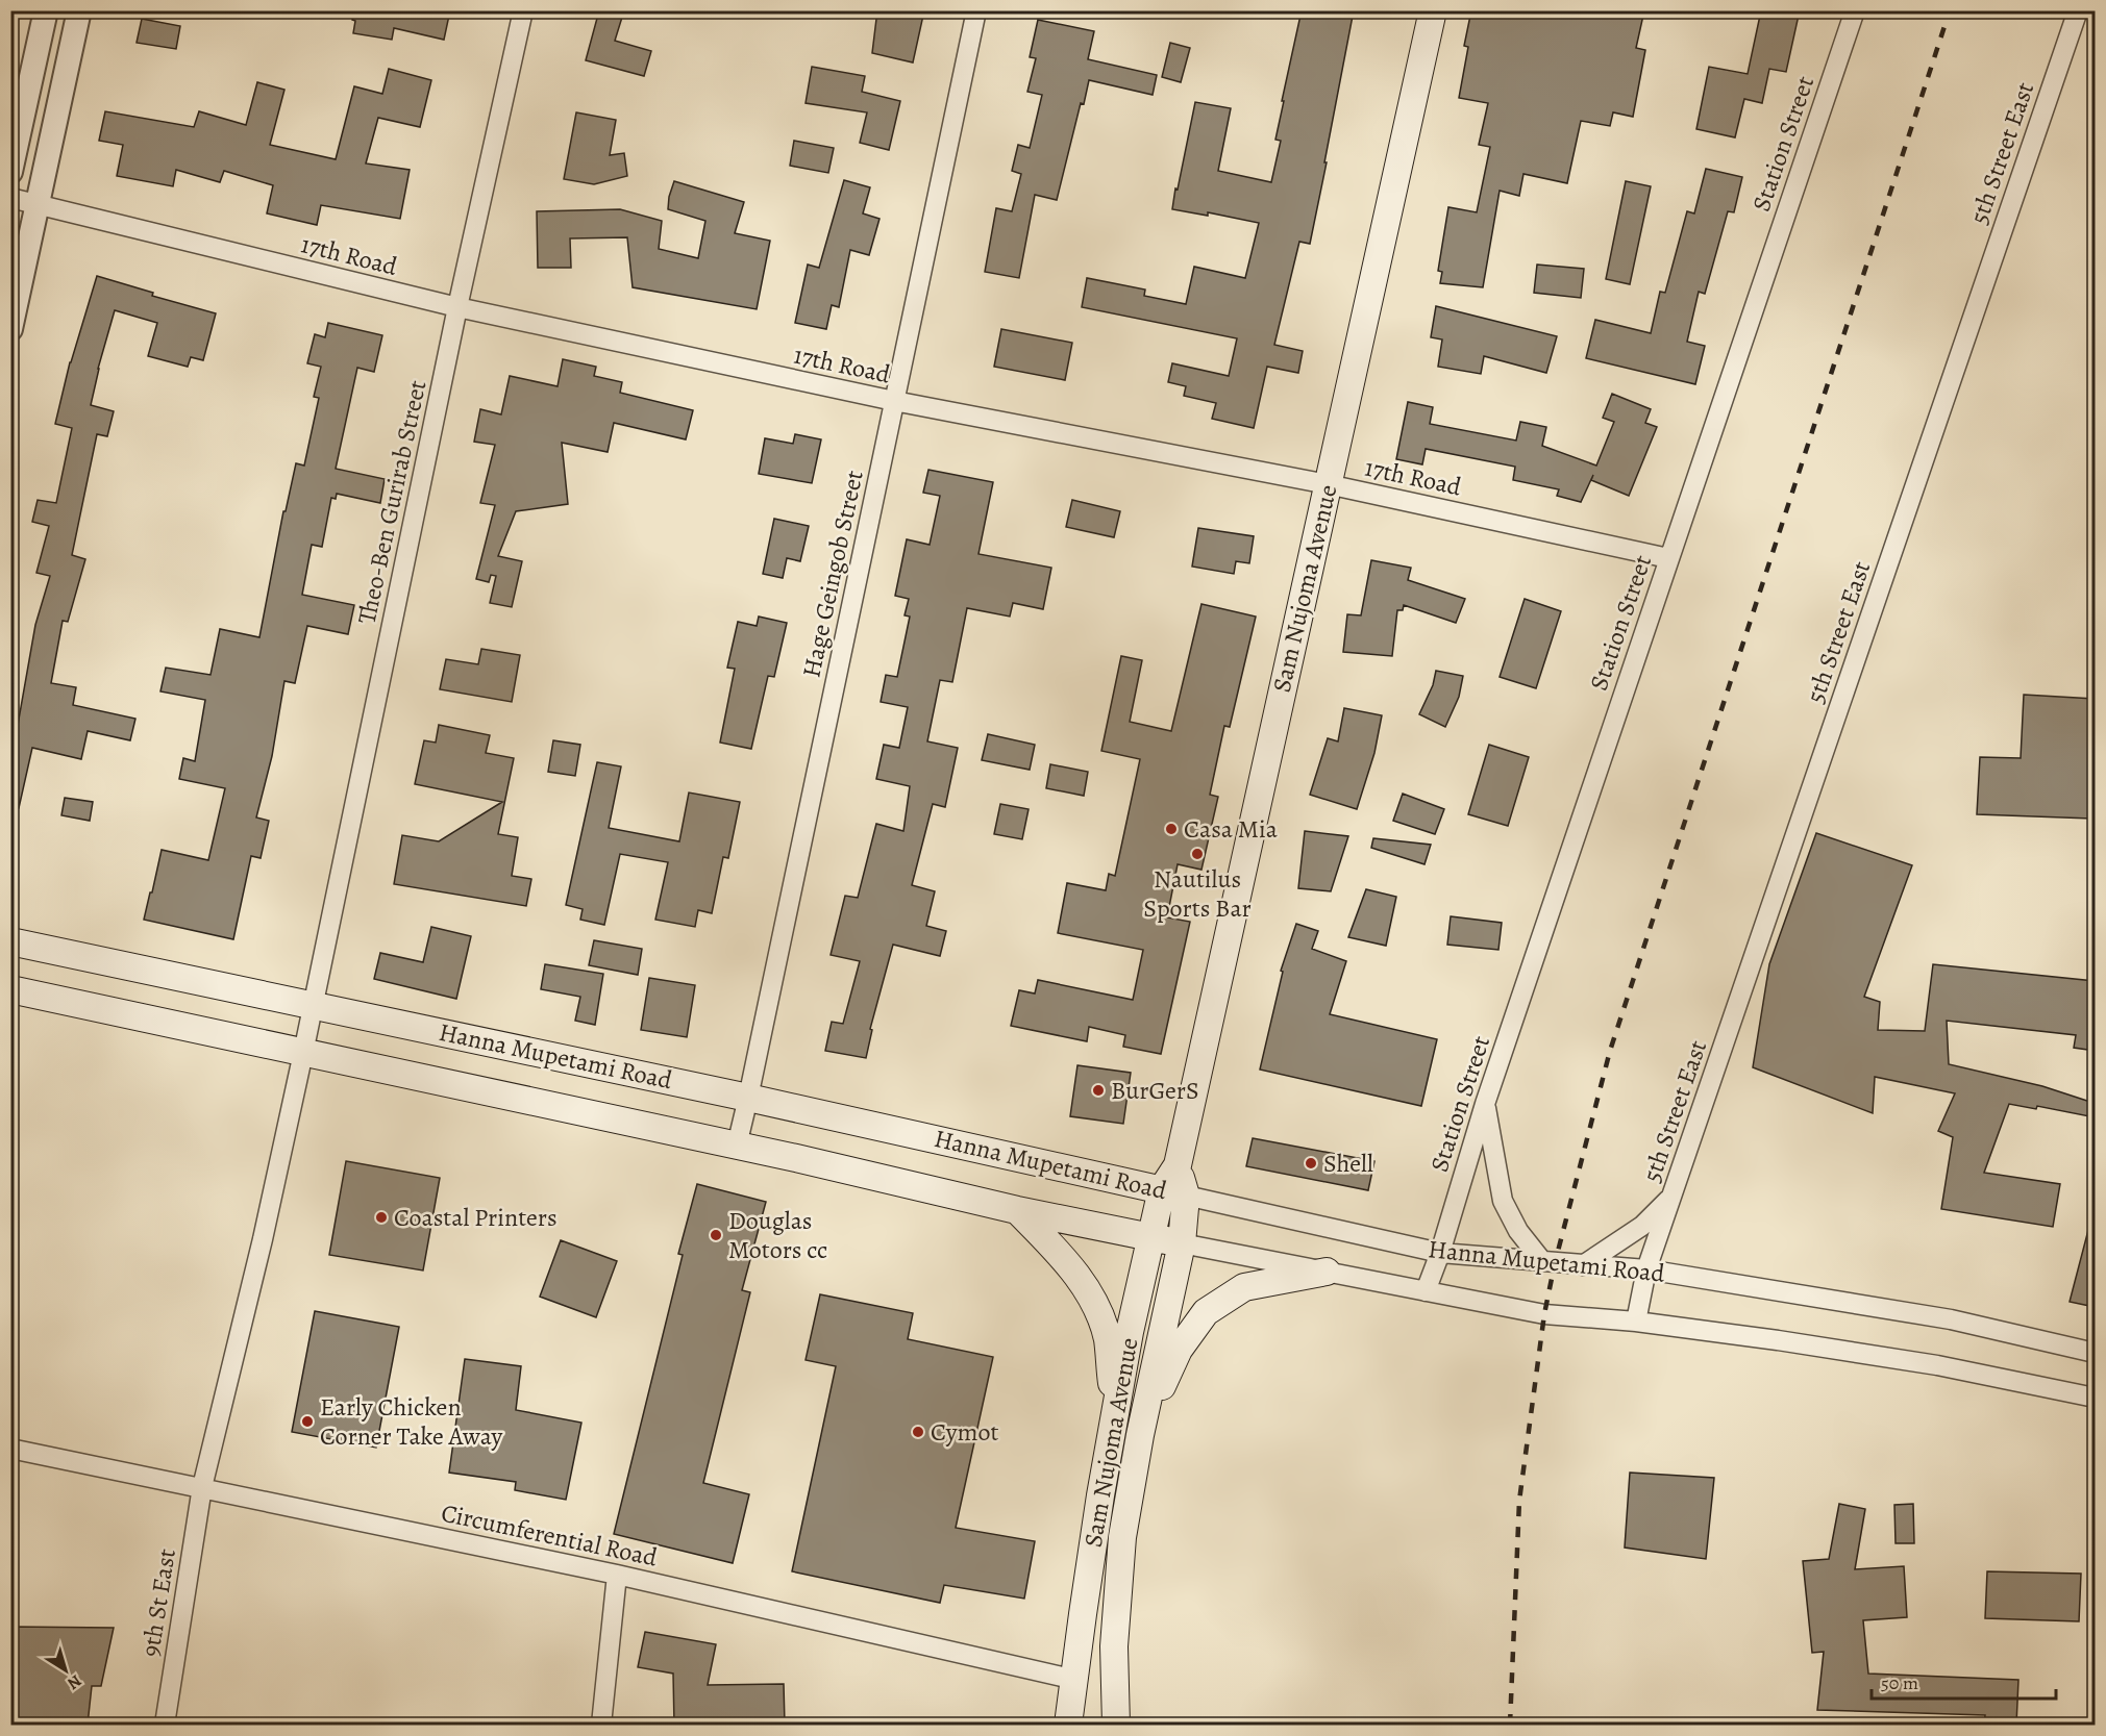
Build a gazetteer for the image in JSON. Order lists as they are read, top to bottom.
{
  "streets": {
    "main road": ["Sam Nujoma Avenue", "Hanna Mupetami Road"],
    "street": [
      "Station Street",
      "5th Street East",
      "17th Road",
      "Theo-Ben Gurirab Street",
      "Hage Geingob Street",
      "Circumferential Road",
      "9th St East"
    ]
  },
  "crossings": [
    ["Station Street", "17th Road"],
    ["Station Street", "Hanna Mupetami Road"],
    ["5th Street East", "Hanna Mupetami Road"],
    ["17th Road", "Theo-Ben Gurirab Street"],
    ["17th Road", "Hage Geingob Street"],
    ["17th Road", "Sam Nujoma Avenue"],
    ["Theo-Ben Gurirab Street", "Hanna Mupetami Road"],
    ["Theo-Ben Gurirab Street", "9th St East"],
    ["Hage Geingob Street", "Hanna Mupetami Road"],
    ["Sam Nujoma Avenue", "Hanna Mupetami Road"],
    ["Sam Nujoma Avenue", "Circumferential Road"],
    ["Hanna Mupetami Road", "9th St East"],
    ["Circumferential Road", "9th St East"]
  ],
  "places": [
    "Casa Mia",
    "Nautilus Sports Bar",
    "BurGerS",
    "Shell",
    "Coastal Printers",
    "Douglas Motors cc",
    "Early Chicken Corner Take Away",
    "Cymot"
  ],
  "scale_bar": "50 m",
  "north": "bottom right"
}
